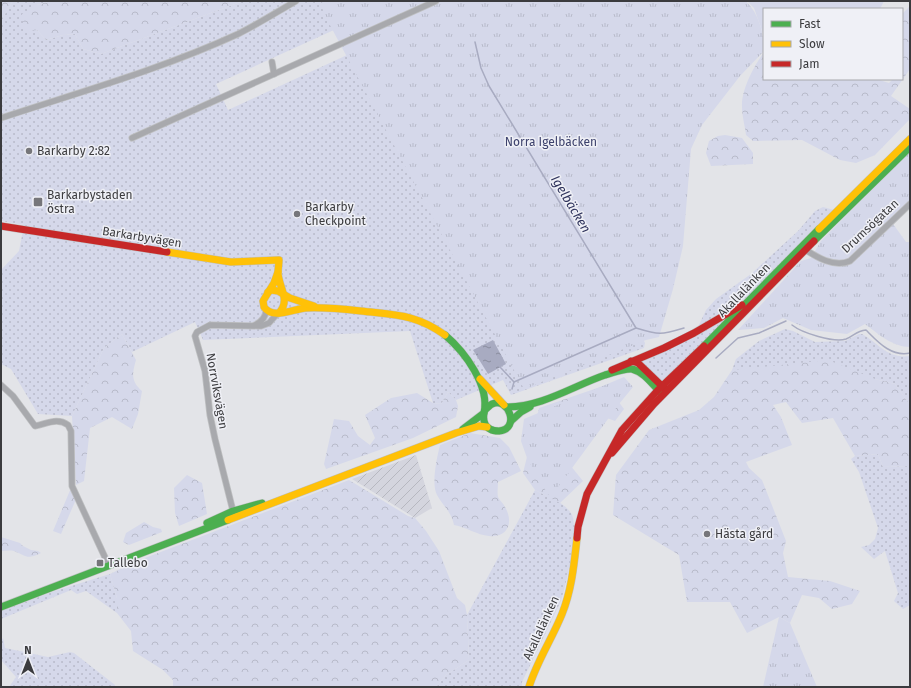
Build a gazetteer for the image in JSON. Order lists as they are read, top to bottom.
{
  "streets": {
    "street": [
      "Drumsögatan",
      "Barkarbyvägen",
      "Akallalänken",
      "Norrviksvägen"
    ]
  },
  "crossings": [
    ["Drumsögatan", "Akallalänken"],
    ["Barkarbyvägen", "Norrviksvägen"]
  ],
  "water": ["Igelbäcken"],
  "parks": ["Norra Igelbäcken"],
  "places": {
    "other": ["Barkarby 2:82", "Barkarby Checkpoint", "Hästa gård"],
    "transit": ["Barkarbystaden östra", "Tallebo"]
  },
  "legend": ["Fast", "Slow", "Jam"],
  "north": "top"
}
